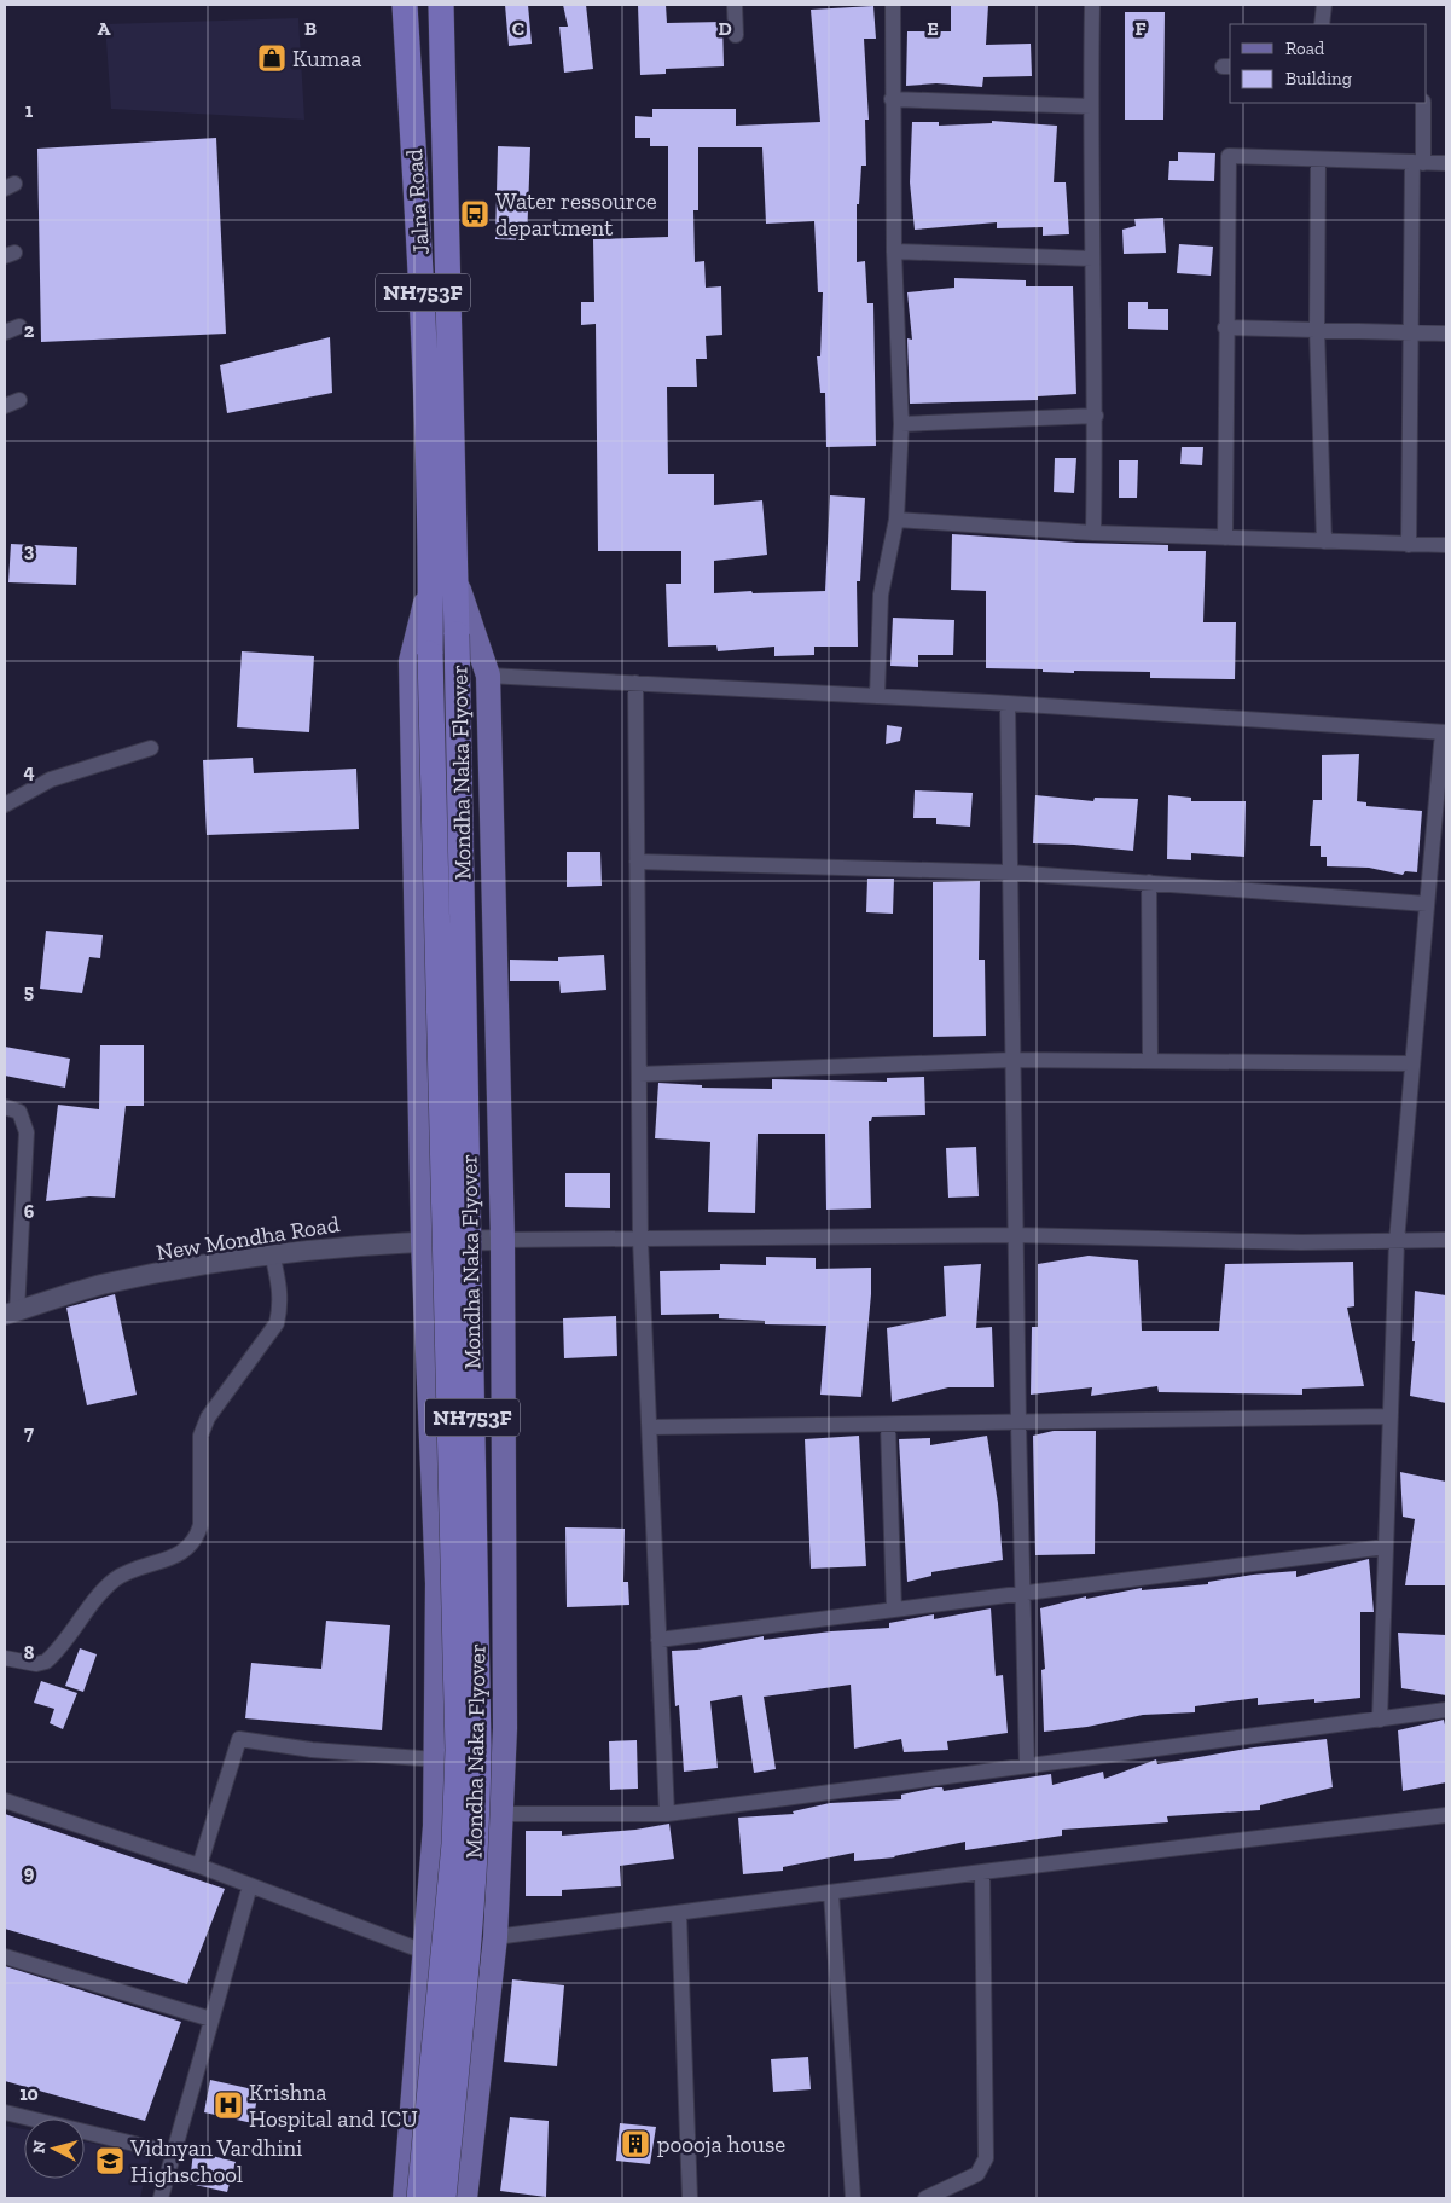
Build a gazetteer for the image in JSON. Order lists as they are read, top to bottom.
{
  "streets": {
    "highway": ["Jalna Road", "NH753F", "Mondha Naka Flyover"],
    "street": ["New Mondha Road"]
  },
  "crossings": [
    ["Jalna Road", "Mondha Naka Flyover"]
  ],
  "places": {
    "shop": ["Kumaa"],
    "bus stop": ["Water ressource department"],
    "hospital": ["Krishna Hospital and ICU"],
    "building": ["poooja house"],
    "school or university": ["Vidnyan Vardhini Highschool"]
  },
  "legend": ["Road", "Building"],
  "north": "left",
  "grid": {
    "columns": [
      "A",
      "B",
      "C",
      "D",
      "E",
      "F"
    ],
    "rows": [
      "1",
      "2",
      "3",
      "4",
      "5",
      "6",
      "7",
      "8",
      "9",
      "10"
    ]
  }
}
